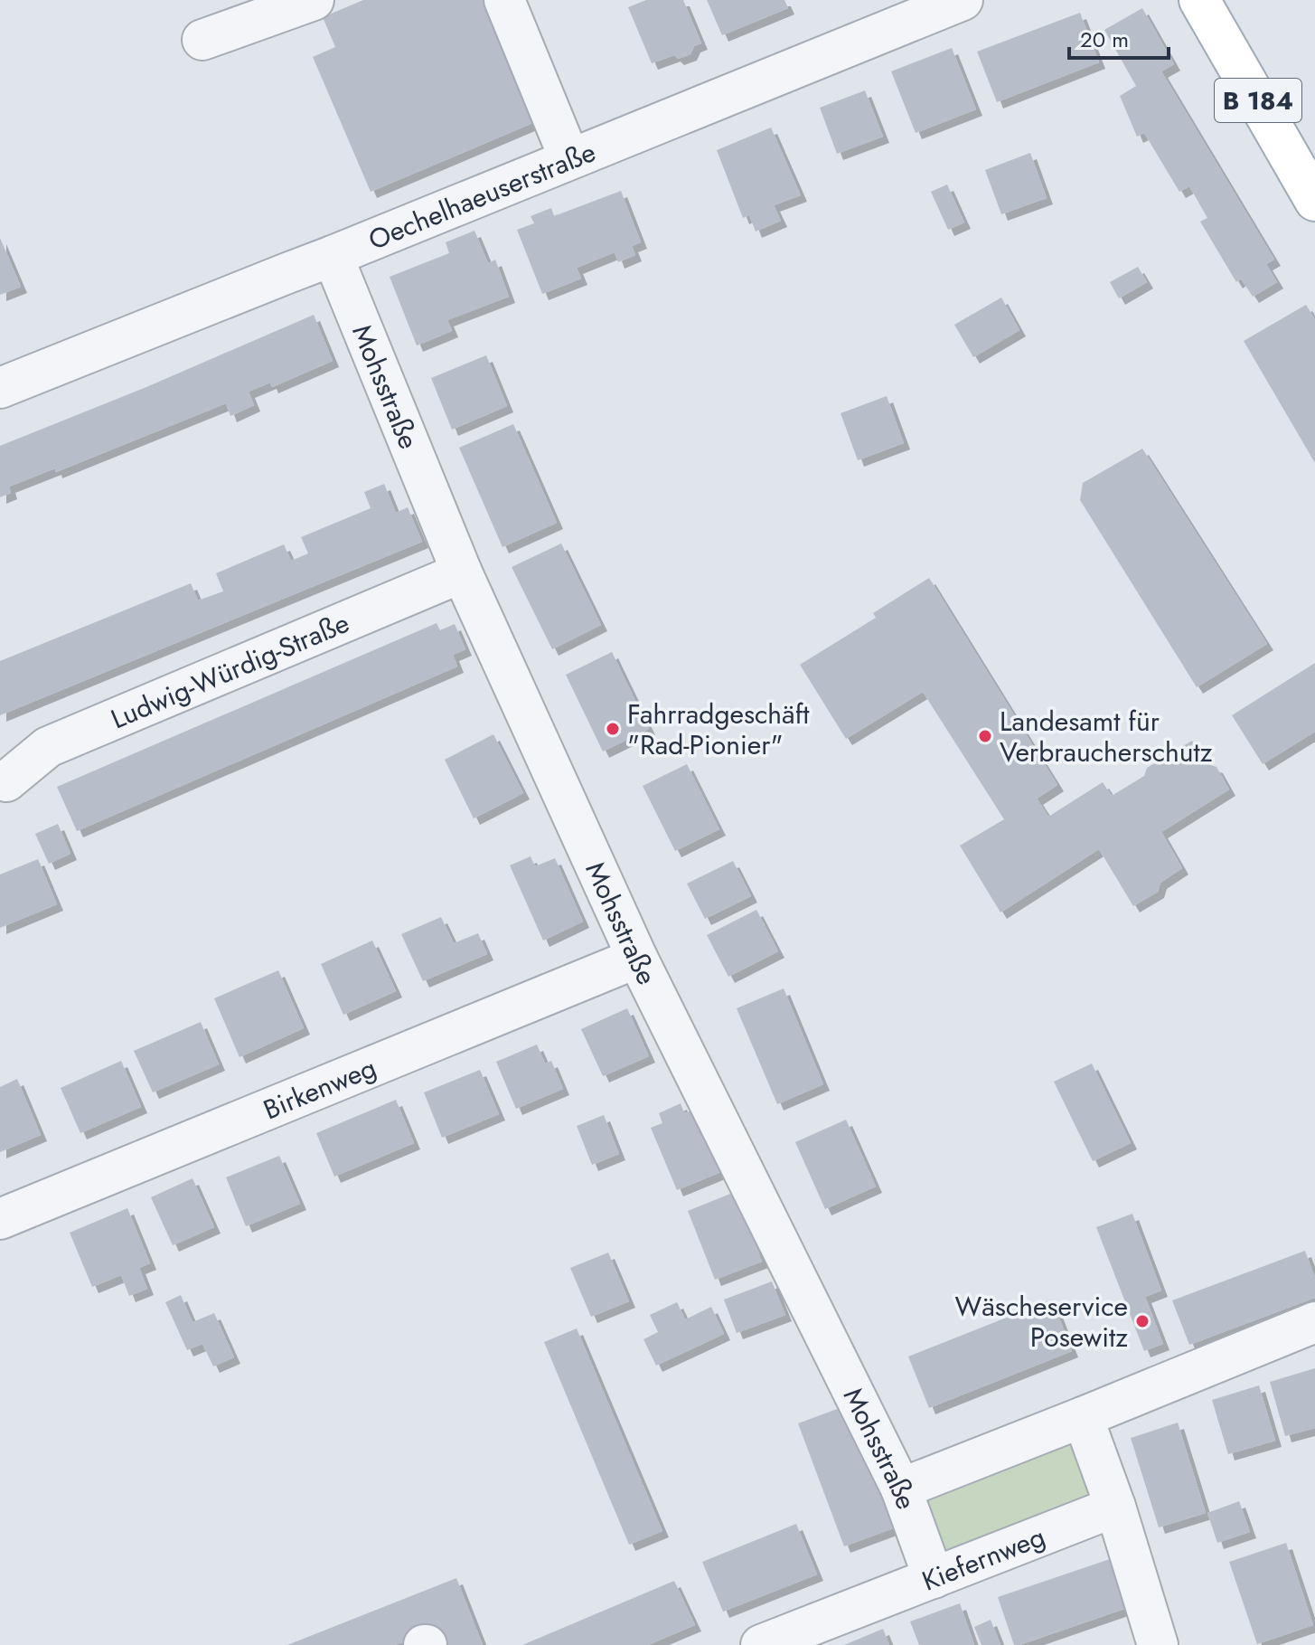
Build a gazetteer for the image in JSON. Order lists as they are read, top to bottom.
{
  "streets": {
    "main road": ["B 184"],
    "street": [
      "Oechelhaeuserstraße",
      "Mohsstraße",
      "Ludwig-Würdig-Straße",
      "Birkenweg",
      "Kiefernweg"
    ]
  },
  "crossings": [
    ["Oechelhaeuserstraße", "Mohsstraße"],
    ["Mohsstraße", "Ludwig-Würdig-Straße"],
    ["Mohsstraße", "Birkenweg"],
    ["Mohsstraße", "Kiefernweg"]
  ],
  "places": ["Fahrradgeschäft \"Rad-Pionier\"", "Landesamt für Verbraucherschutz", "Wäscheservice Posewitz"],
  "scale_bar": "20 m"
}
